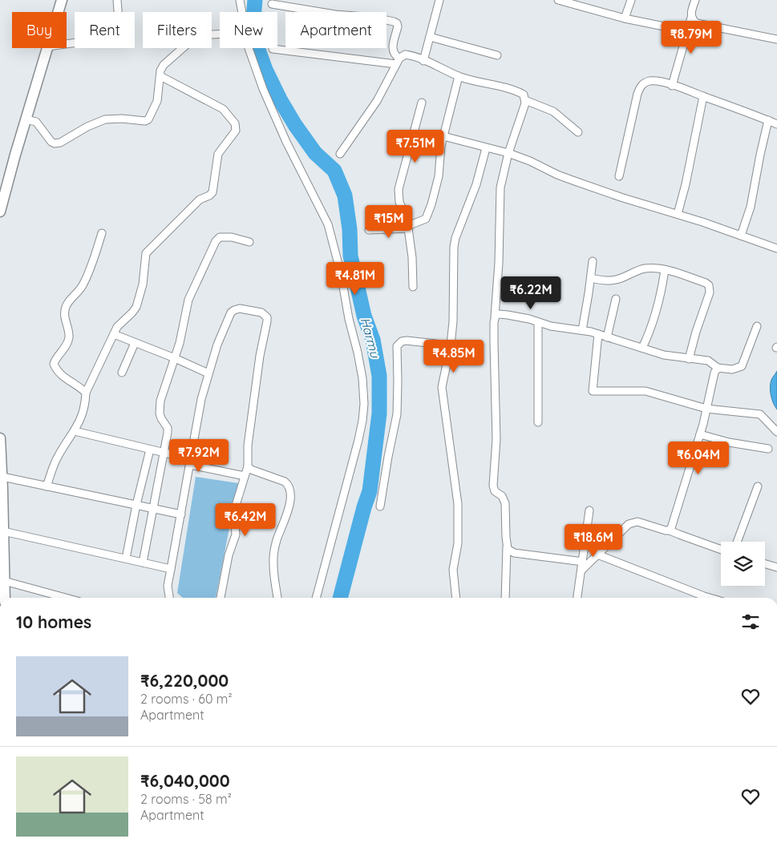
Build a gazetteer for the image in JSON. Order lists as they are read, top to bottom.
{
  "water": ["Harmu"],
  "page": {
    "chip": [
      "Buy",
      "Rent",
      "Filters",
      "New",
      "Apartment"
    ],
    "price": [
      "₹8.79M",
      "₹7.51M",
      "₹15M",
      "₹4.81M",
      "₹6.22M",
      "₹4.85M",
      "₹7.92M",
      "₹6.04M",
      "₹6.42M",
      "₹18.6M"
    ],
    "heading": "10 homes",
    "list": [
      {
        "name": "₹6,220,000",
        "note": "2 rooms · 60 m² · Apartment"
      },
      {
        "name": "₹6,040,000",
        "note": "2 rooms · 58 m² · Apartment"
      }
    ]
  }
}
